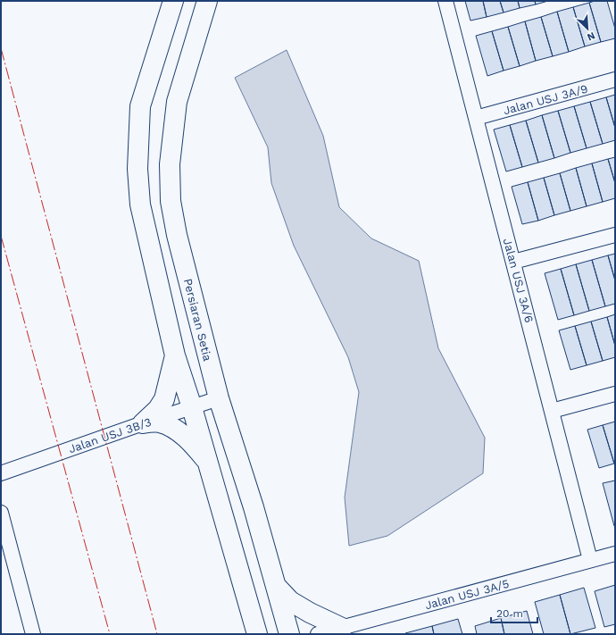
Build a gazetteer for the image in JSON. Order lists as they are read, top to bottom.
{
  "streets": {
    "main road": ["Persiaran Setia"],
    "street": [
      "Jalan USJ 3A/9",
      "Jalan USJ 3A/6",
      "Jalan USJ 3B/3",
      "Jalan USJ 3A/5"
    ]
  },
  "crossings": [
    ["Jalan USJ 3A/9", "Jalan USJ 3A/6"],
    ["Jalan USJ 3A/6", "Jalan USJ 3A/5"],
    ["Persiaran Setia", "Jalan USJ 3B/3"]
  ],
  "scale_bar": "20 m",
  "north": "bottom right"
}
